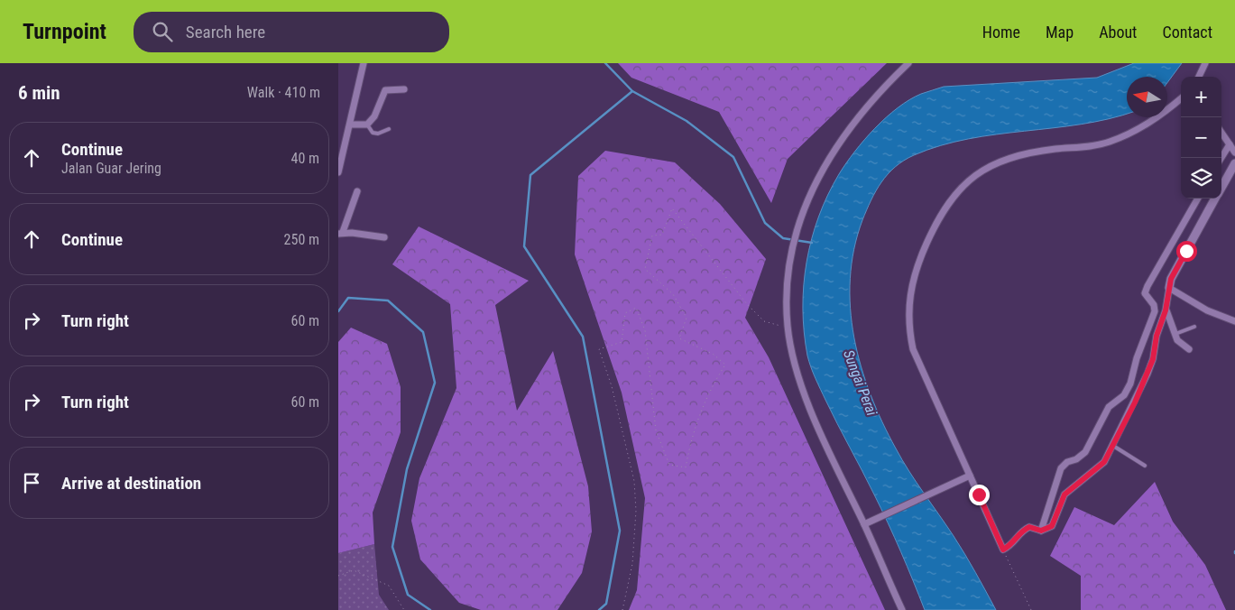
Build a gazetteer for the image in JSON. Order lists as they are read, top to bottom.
{
  "water": ["Sungai Perai"],
  "north": "left",
  "page": {
    "header": "Turnpoint",
    "search": "Search here",
    "nav": [
      "Home",
      "Map",
      "About",
      "Contact"
    ],
    "heading": ["6 min", "Walk · 410 m"],
    "map_buttons": ["+", "−"],
    "list": [
      ["Continue", "Jalan Guar Jering", "40 m"],
      ["Continue", "250 m"],
      ["Turn right", "60 m"],
      ["Turn right", "60 m"],
      "Arrive at destination"
    ]
  }
}
